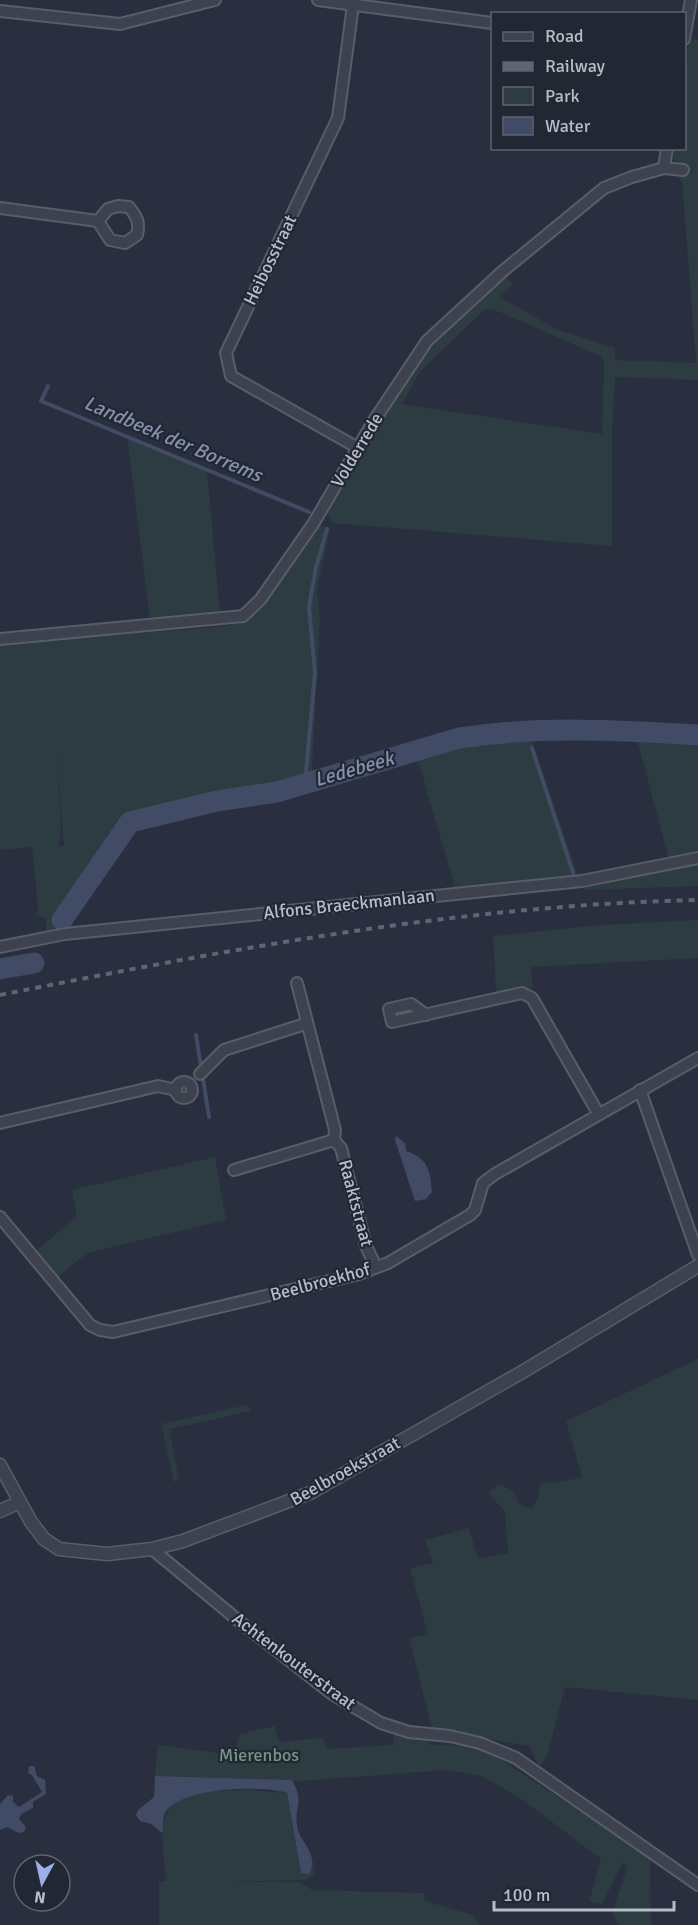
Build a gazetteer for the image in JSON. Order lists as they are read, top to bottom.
{
  "streets": {
    "street": [
      "Heibosstraat",
      "Volderrede",
      "Alfons Braeckmanlaan",
      "Raaktstraat",
      "Beelbroekhof",
      "Beelbroekstraat",
      "Achtenkouterstraat"
    ]
  },
  "crossings": [
    ["Heibosstraat", "Volderrede"],
    ["Raaktstraat", "Beelbroekhof"],
    ["Beelbroekstraat", "Achtenkouterstraat"]
  ],
  "water": ["Landbeek der Borrems", "Ledebeek"],
  "parks": ["Mierenbos"],
  "legend": [
    "Road",
    "Railway",
    "Park",
    "Water"
  ],
  "scale_bar": "100 m",
  "north": "bottom"
}
